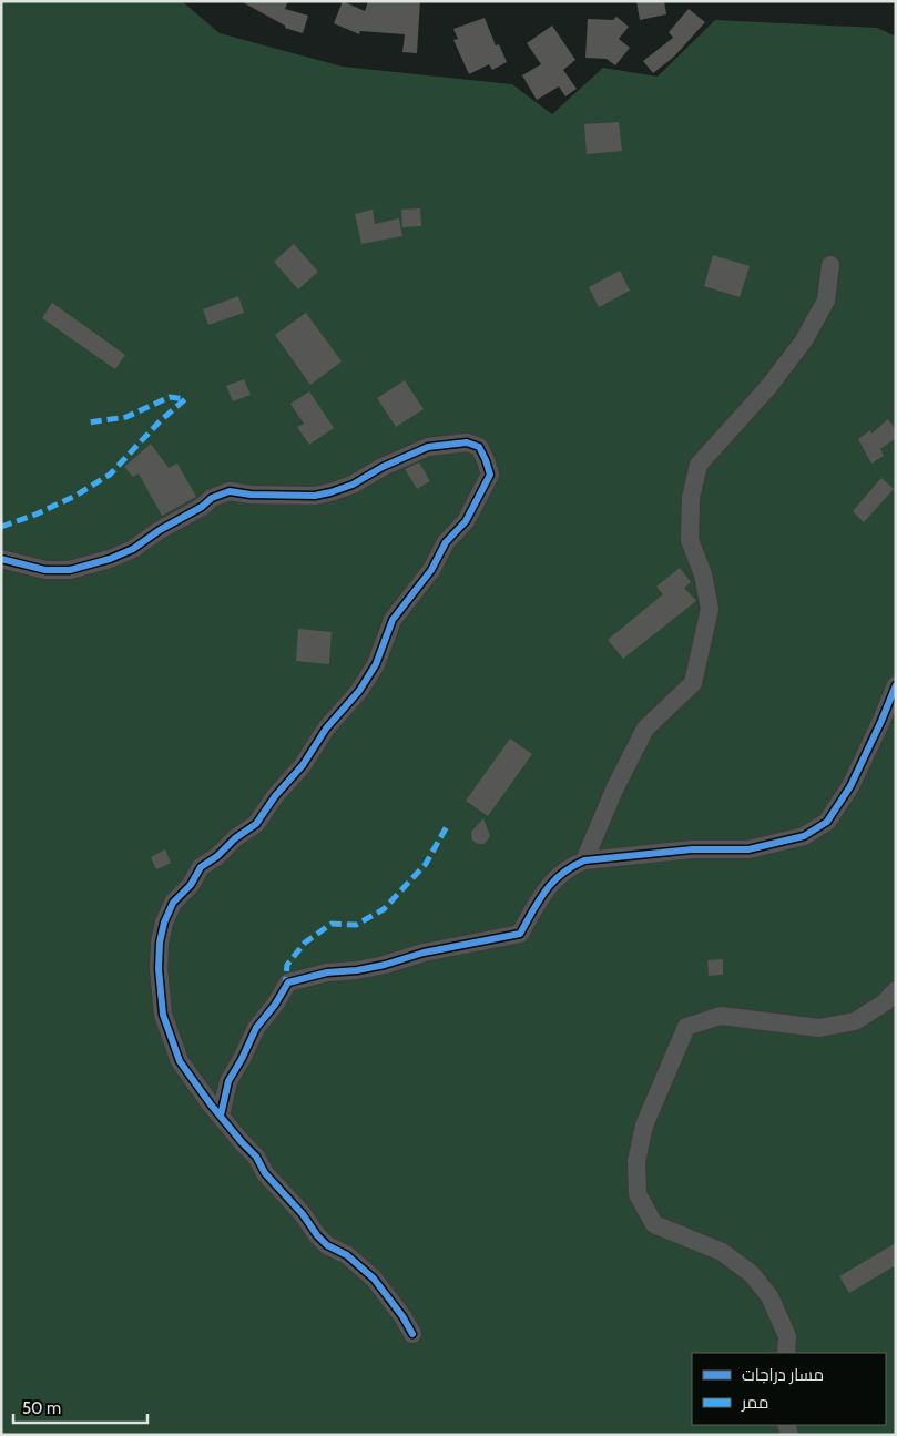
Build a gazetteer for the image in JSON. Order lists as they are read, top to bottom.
{
  "legend": ["مسار دراجات", "ممر"],
  "scale_bar": "50 m"
}
